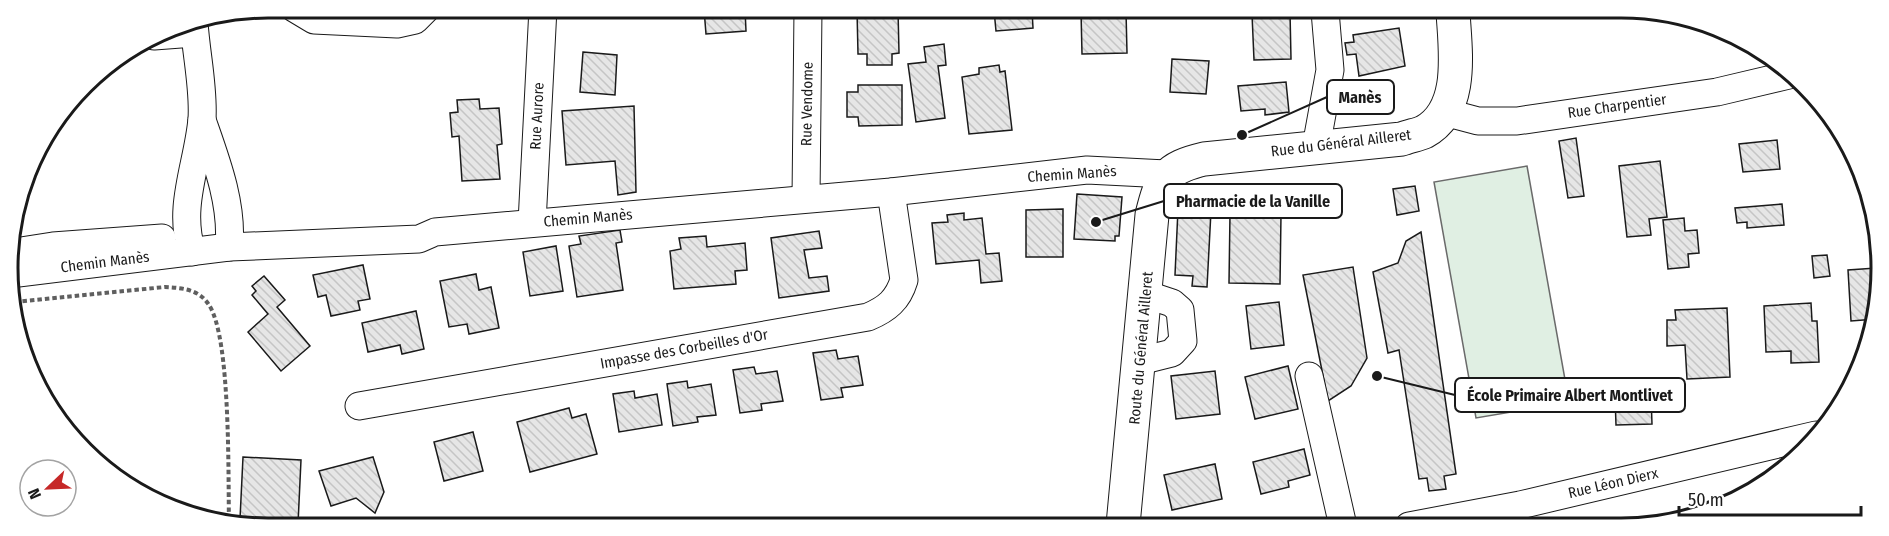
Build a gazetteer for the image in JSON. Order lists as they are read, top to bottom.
{
  "streets": {
    "main road": ["Rue du Général Ailleret", "Route du Général Ailleret"],
    "street": [
      "Rue Vendome",
      "Rue Charpentier",
      "Rue Aurore",
      "Chemin Manès",
      "Impasse des Corbeilles d'Or",
      "Rue Léon Dierx"
    ]
  },
  "crossings": [
    ["Rue Vendome", "Chemin Manès"],
    ["Rue Charpentier", "Rue du Général Ailleret"],
    ["Rue Aurore", "Chemin Manès"],
    ["Rue du Général Ailleret", "Chemin Manès"],
    ["Rue du Général Ailleret", "Route du Général Ailleret"],
    ["Chemin Manès", "Route du Général Ailleret"],
    ["Chemin Manès", "Impasse des Corbeilles d'Or"]
  ],
  "places": ["Manès", "Pharmacie de la Vanille", "École Primaire Albert Montlivet"],
  "scale_bar": "50 m",
  "north": "bottom left"
}
